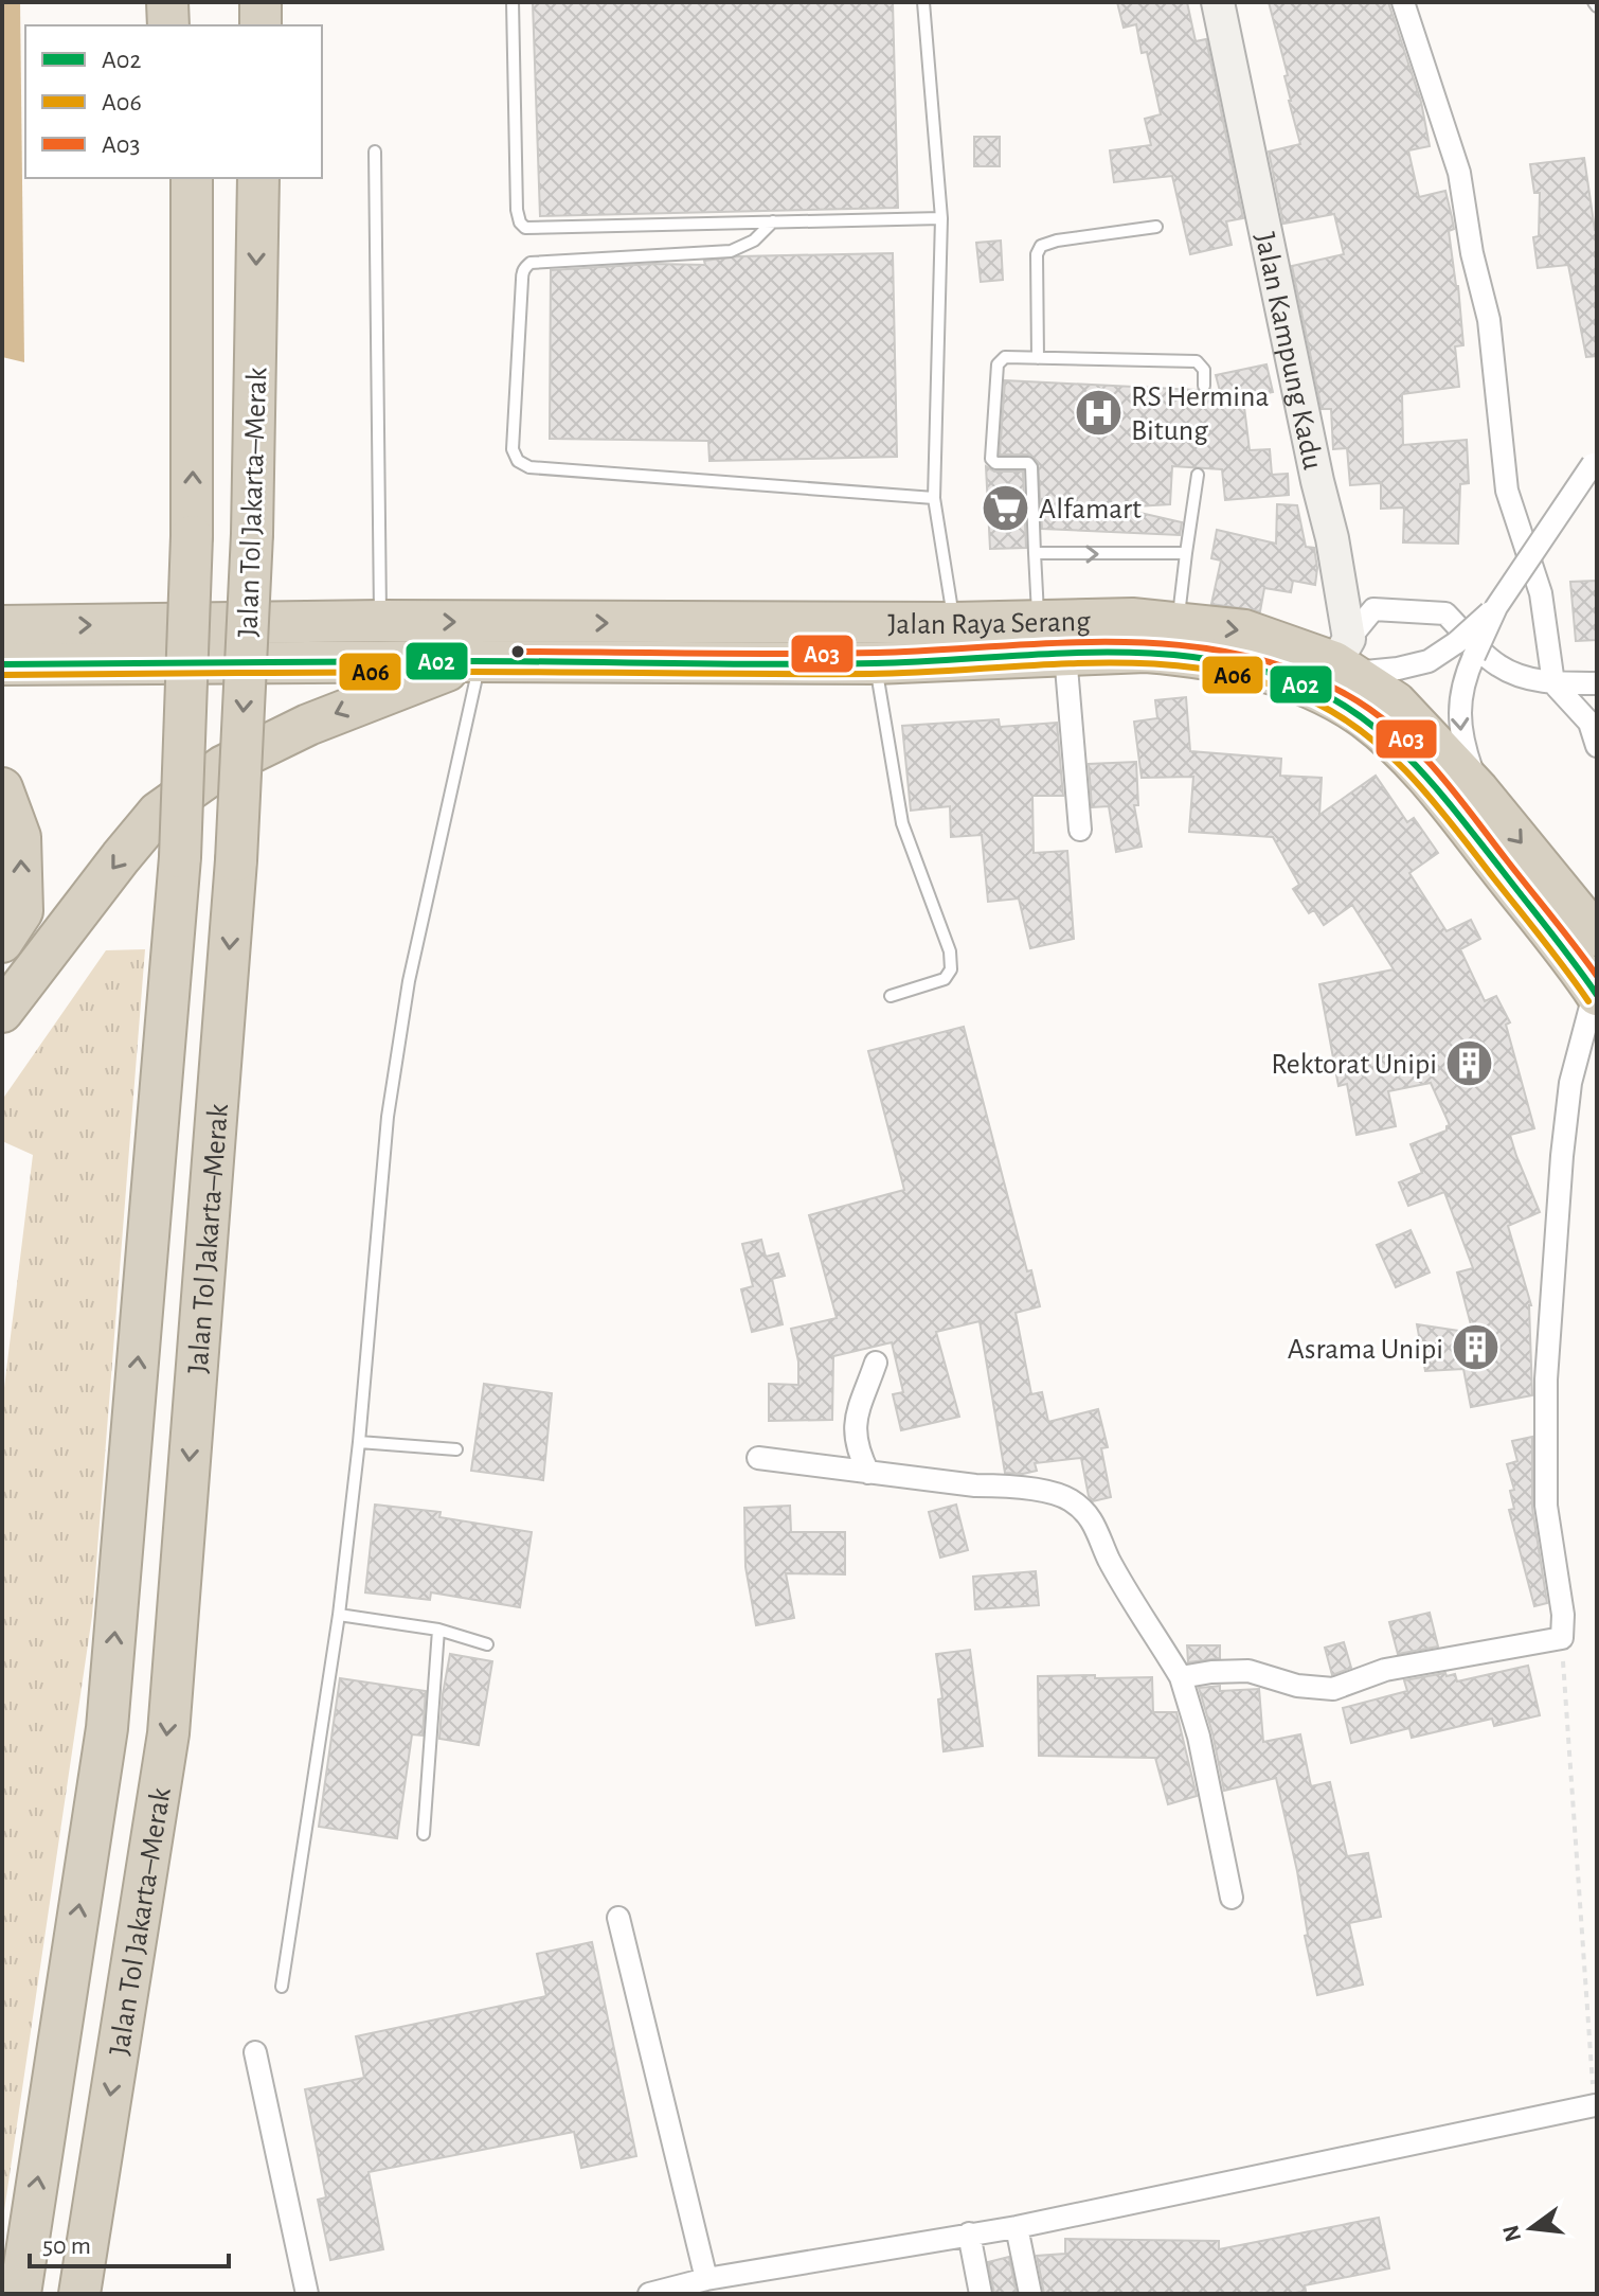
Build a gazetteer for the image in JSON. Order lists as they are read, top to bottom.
{
  "streets": {
    "highway": ["Jalan Tol Jakarta–Merak", "Jalan Raya Serang"],
    "street": ["Jalan Kampung Kadu"]
  },
  "crossings": [
    ["Jalan Kampung Kadu", "Jalan Raya Serang"]
  ],
  "places": {
    "hospital": ["RS Hermina Bitung"],
    "supermarket": ["Alfamart"],
    "building": ["Rektorat Unipi", "Asrama Unipi"]
  },
  "lines": ["transit line A03", "transit line A02", "transit line A06"],
  "legend": ["A02", "A06", "A03"],
  "scale_bar": "50 m",
  "north": "left"
}
